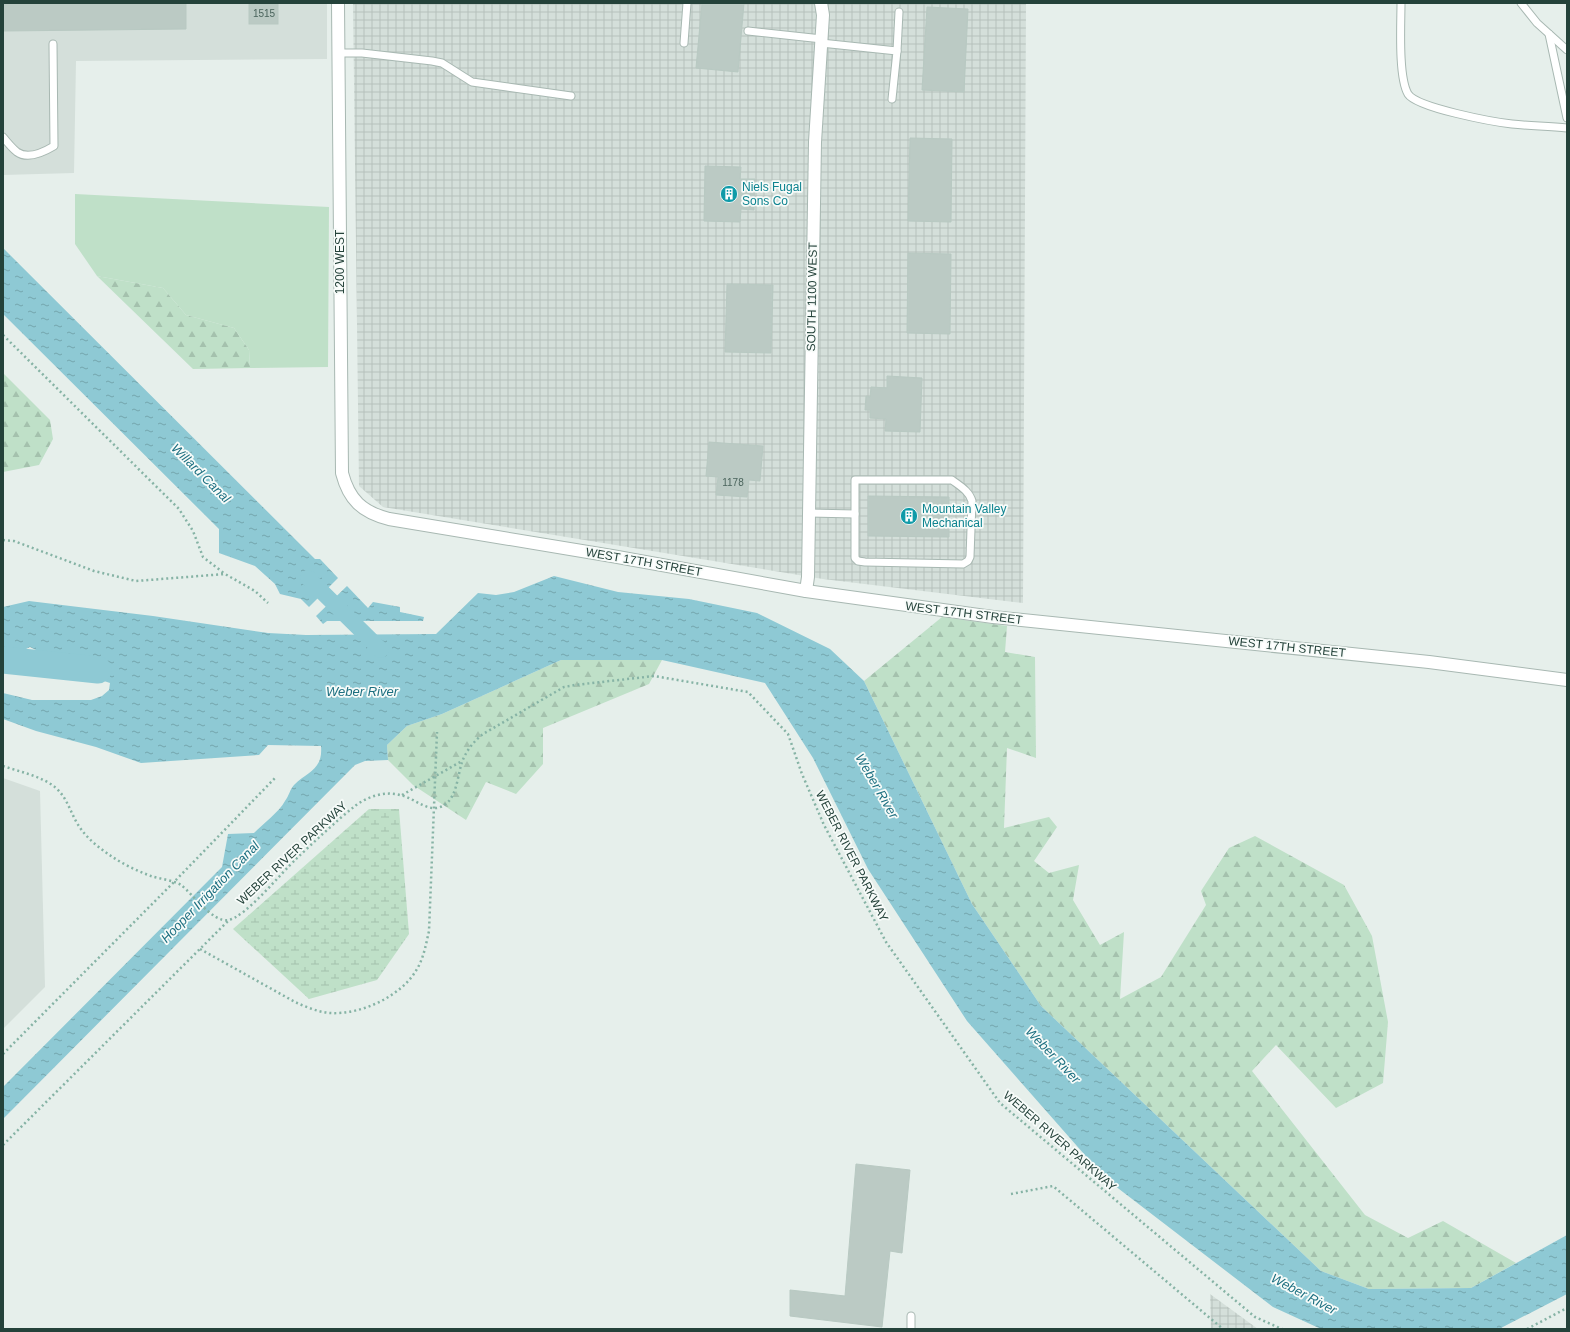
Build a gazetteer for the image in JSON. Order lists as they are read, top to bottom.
{
  "streets": {
    "street": ["1200 WEST", "SOUTH 1100 WEST", "WEST 17TH STREET"],
    "path": ["WEBER RIVER PARKWAY"]
  },
  "crossings": [
    ["1200 WEST", "WEST 17TH STREET"],
    ["SOUTH 1100 WEST", "WEST 17TH STREET"]
  ],
  "water": ["Willard Canal", "Weber River", "Hooper Irrigation Canal"],
  "places": {
    "building": ["Niels Fugal Sons Co", "Mountain Valley Mechanical"]
  },
  "house_numbers": ["1515", "1178"]
}
